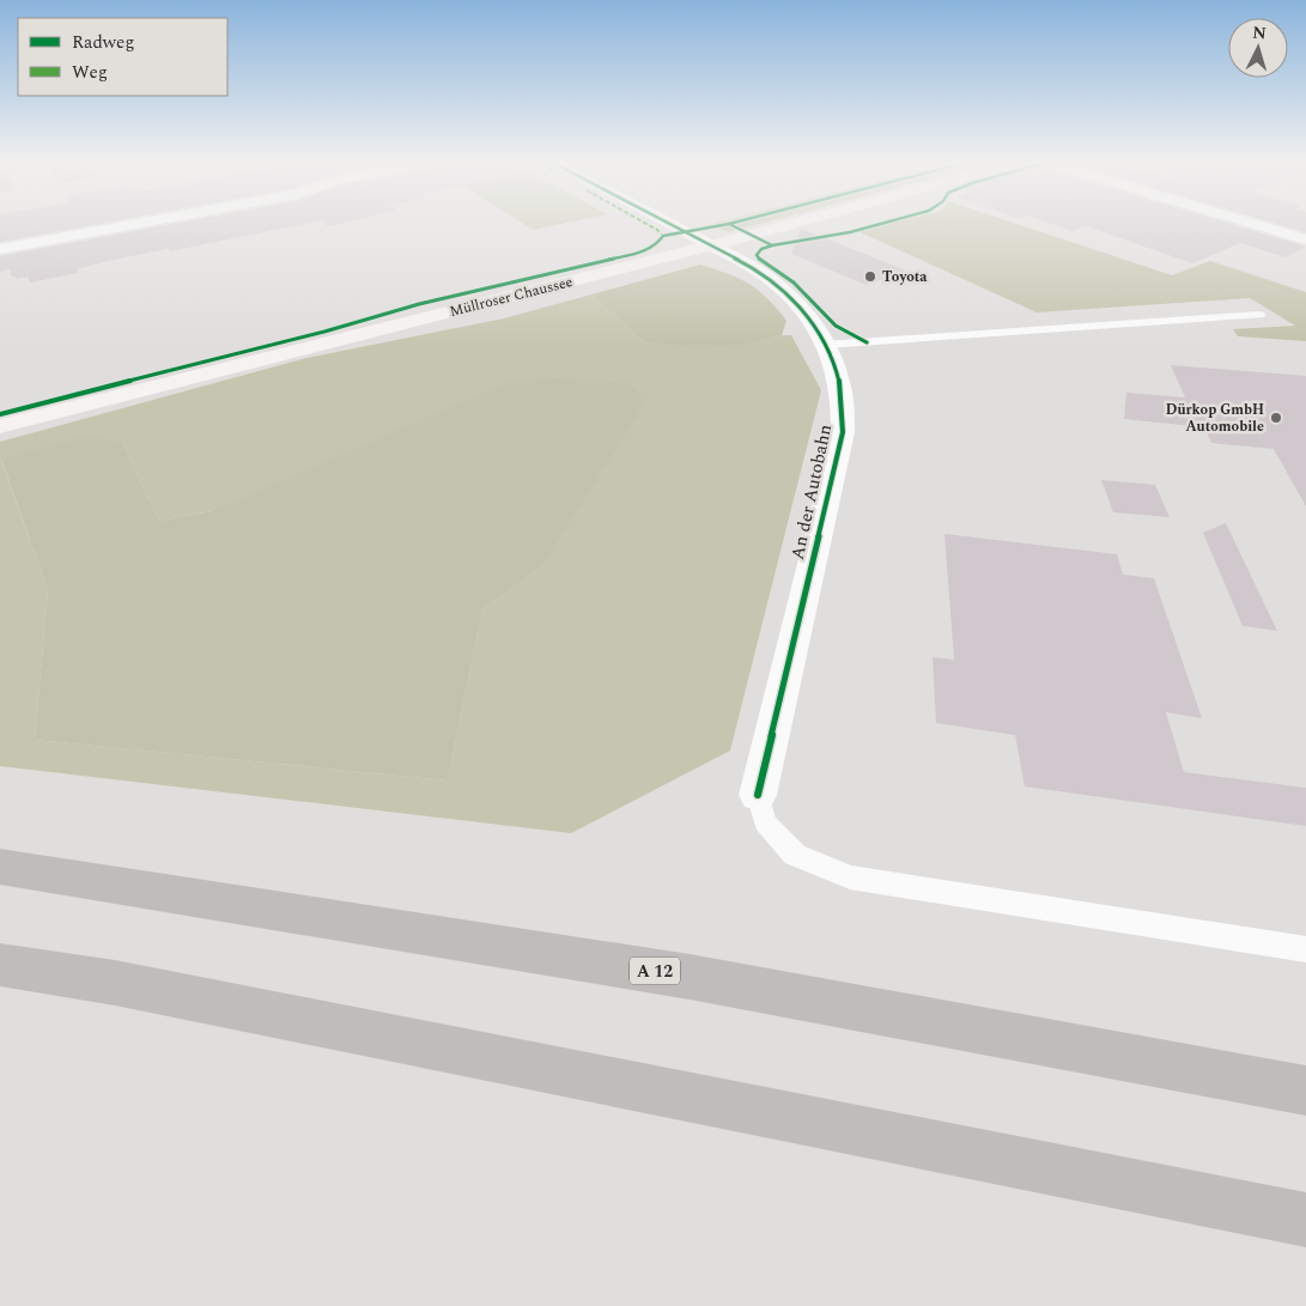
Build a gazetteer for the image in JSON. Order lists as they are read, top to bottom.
{
  "streets": {
    "highway": ["A 12"],
    "main road": ["Müllroser Chaussee"],
    "street": ["An der Autobahn"]
  },
  "crossings": [
    ["Müllroser Chaussee", "An der Autobahn"]
  ],
  "places": ["Toyota", "Dürkop GmbH Automobile"],
  "legend": ["Radweg", "Weg"],
  "north": "top"
}
